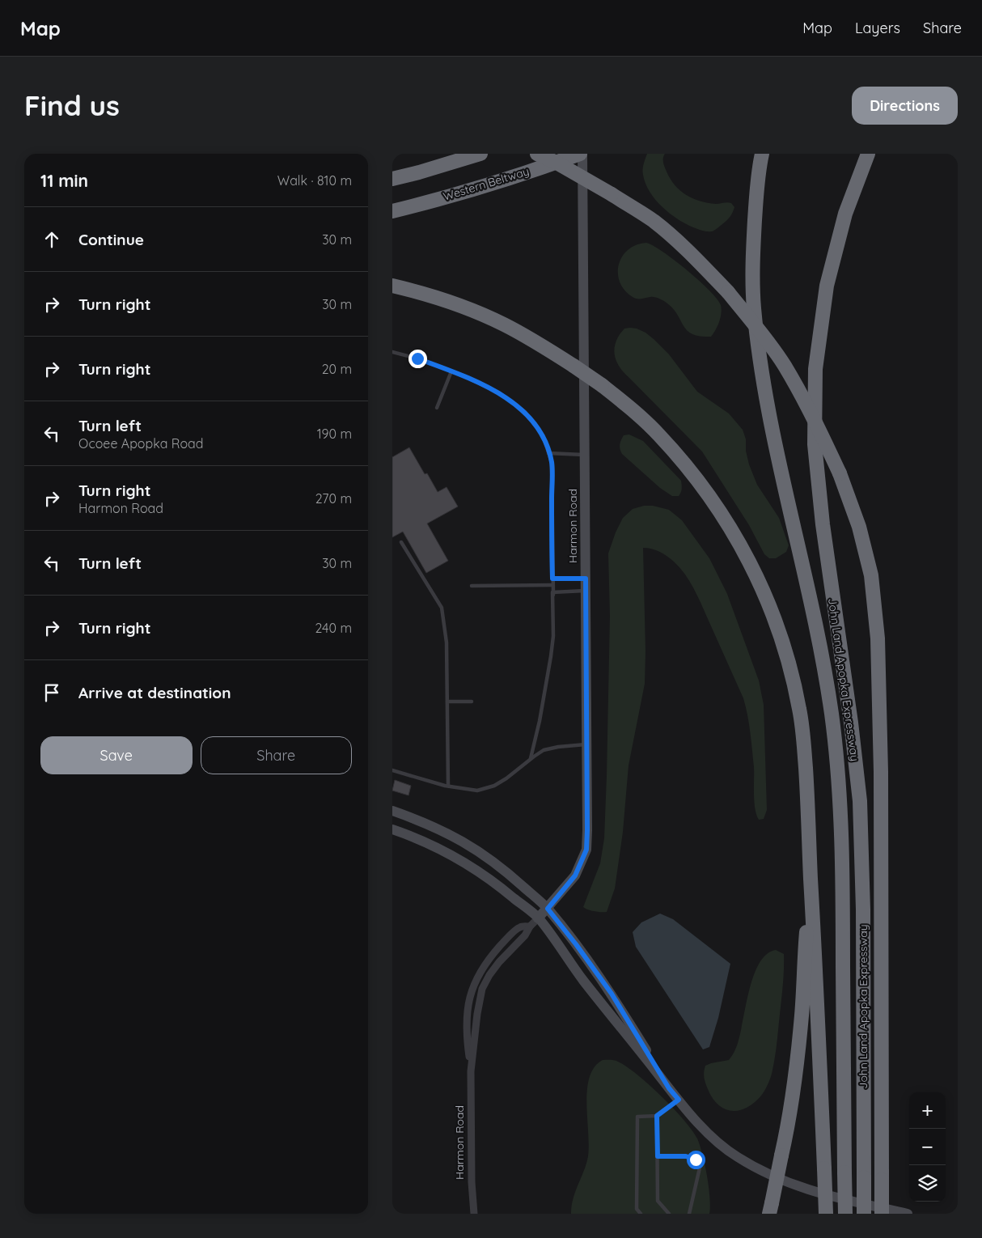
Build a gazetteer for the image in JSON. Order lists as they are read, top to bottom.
{
  "streets": {
    "highway": ["Western Beltway", "John Land Apopka Expressway"],
    "main road": ["Harmon Road"]
  },
  "crossings": [
    ["Western Beltway", "Harmon Road"]
  ],
  "page": {
    "header": "Map",
    "nav": ["Map", "Layers", "Share"],
    "buttons": [
      "Directions",
      ["Save", "Share"]
    ],
    "title": "Find us",
    "heading": ["11 min", "Walk · 810 m"],
    "list": [
      ["Continue", "30 m"],
      ["Turn right", "30 m"],
      ["Turn right", "20 m"],
      ["Turn left", "Ocoee Apopka Road", "190 m"],
      ["Turn right", "Harmon Road", "270 m"],
      ["Turn left", "30 m"],
      ["Turn right", "240 m"],
      "Arrive at destination"
    ],
    "map_buttons": ["+", "−"]
  }
}
